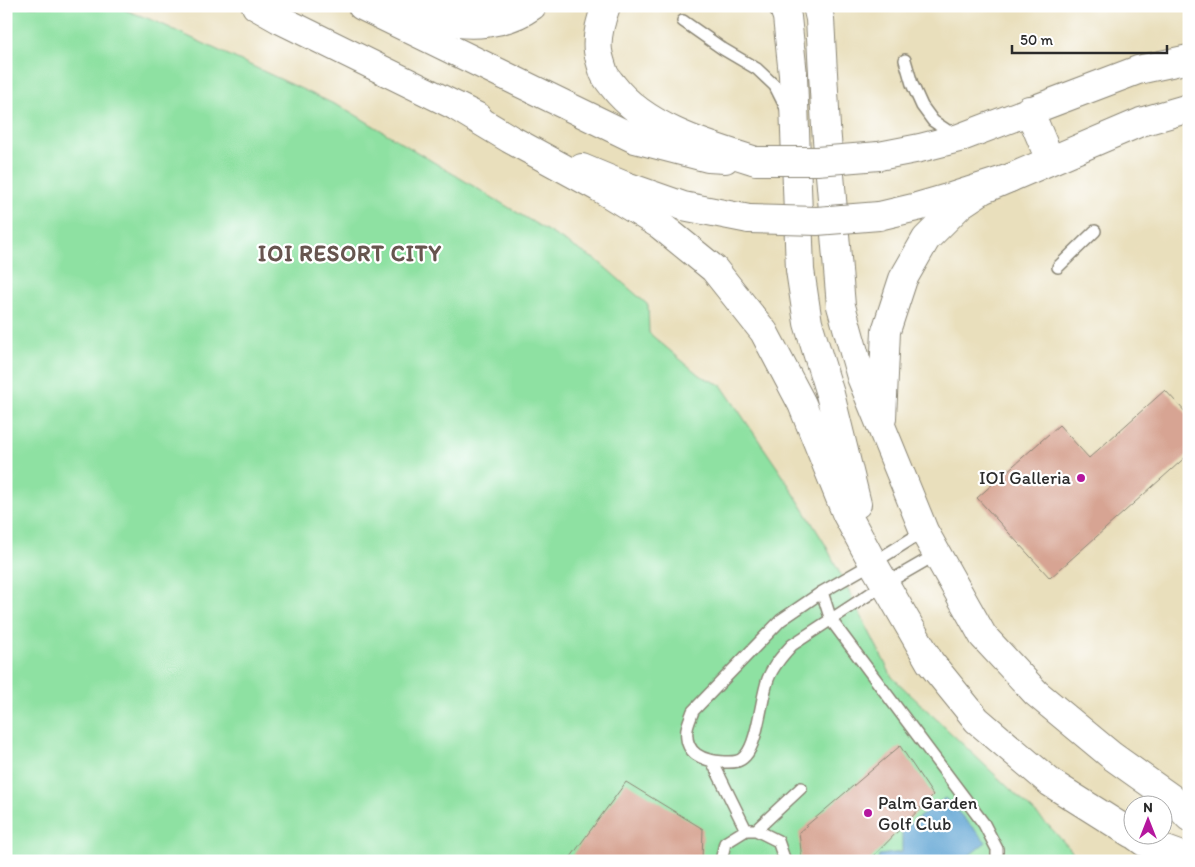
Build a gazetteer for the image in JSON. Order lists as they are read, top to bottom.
{
  "districts": ["IOI RESORT CITY"],
  "places": ["IOI Galleria", "Palm Garden Golf Club"],
  "scale_bar": "50 m",
  "north": "top"
}
